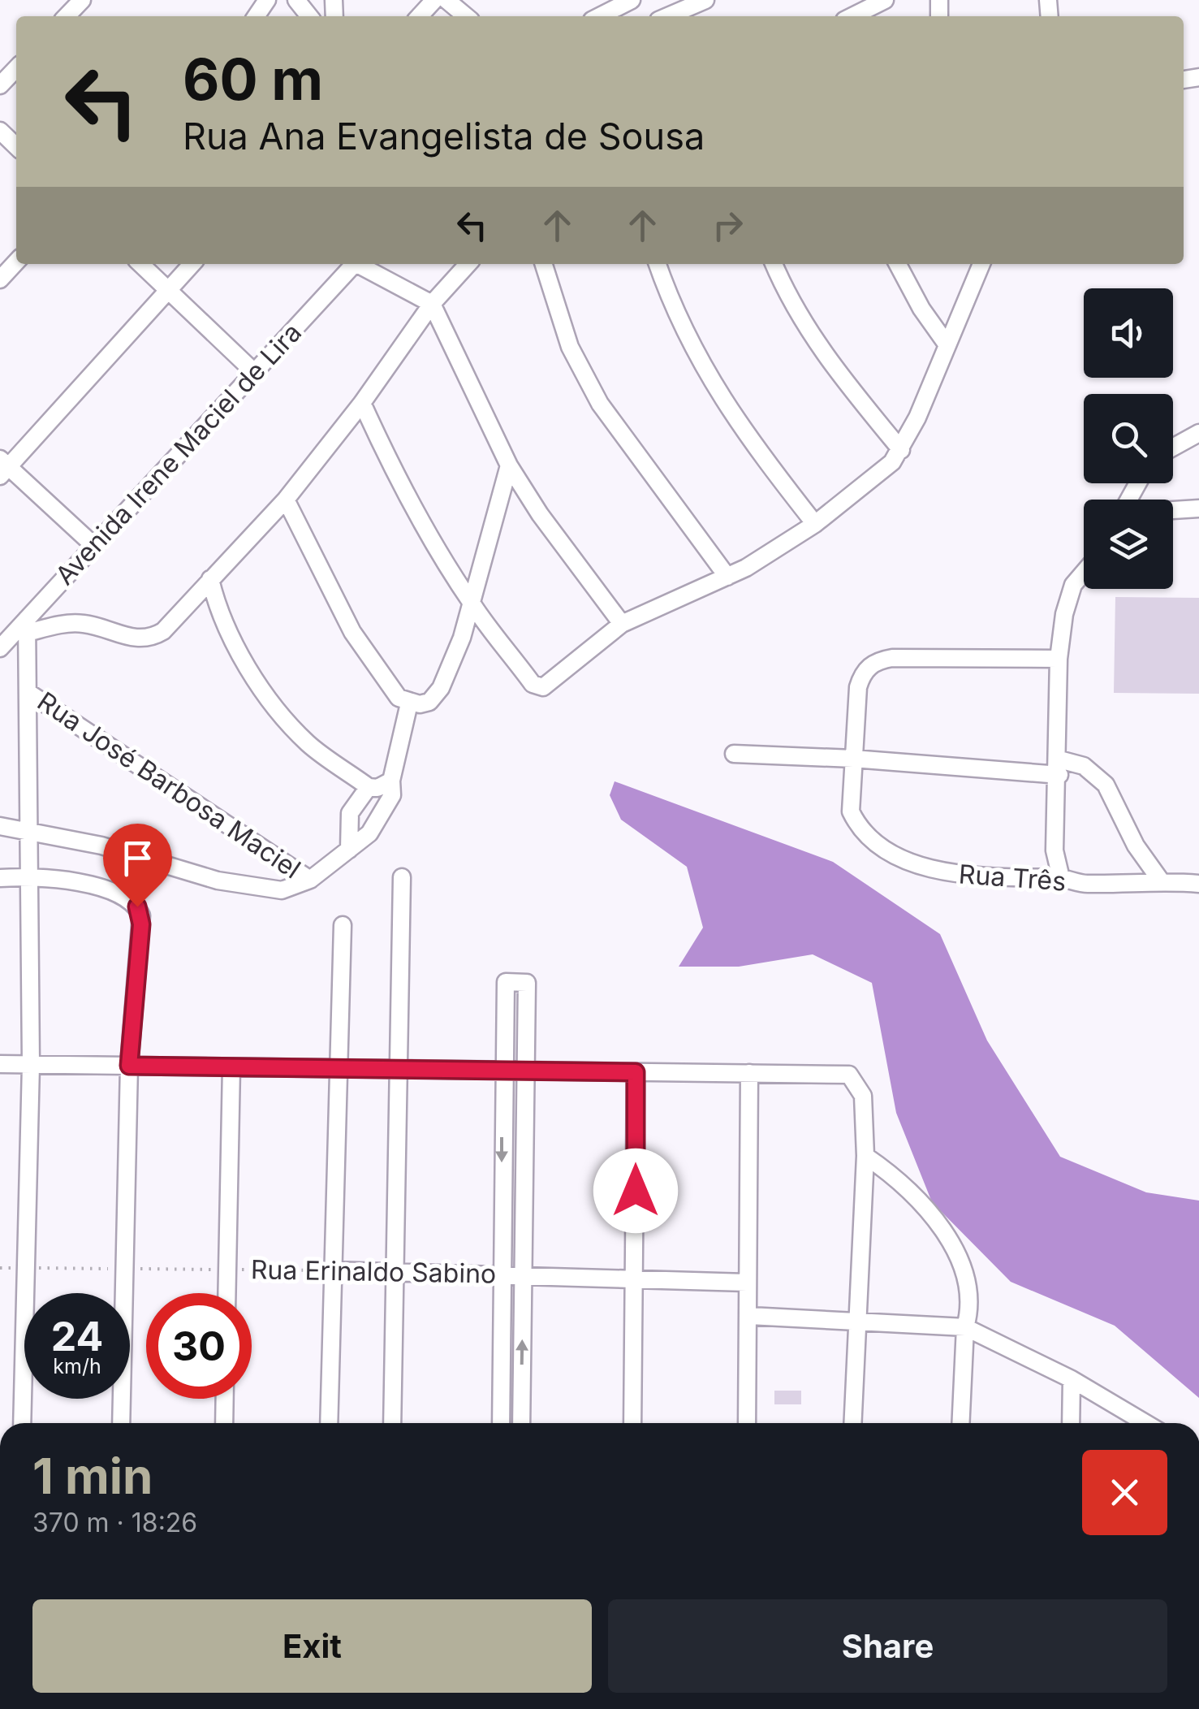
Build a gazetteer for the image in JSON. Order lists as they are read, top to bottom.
{
  "streets": {
    "street": [
      "Avenida Irene Maciel de Lira",
      "Rua José Barbosa Maciel",
      "Rua Três",
      "Rua Erinaldo Sabino"
    ]
  },
  "page": {
    "turn": ["60 m", "Rua Ana Evangelista de Sousa"],
    "speed": "24 km/h",
    "limit": "30",
    "heading": ["1 min", "370 m · 18:26"],
    "buttons": ["Exit", "Share"]
  }
}
